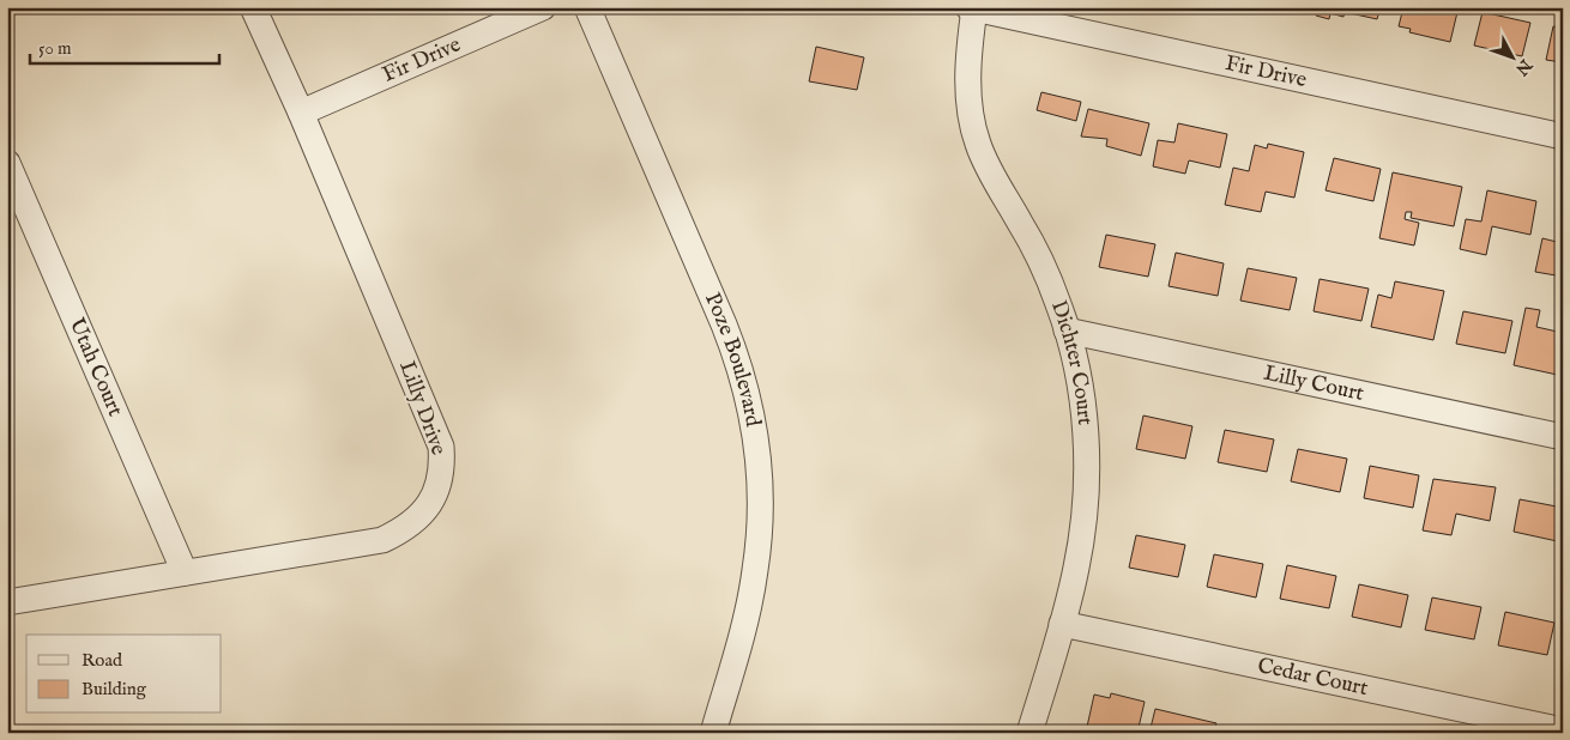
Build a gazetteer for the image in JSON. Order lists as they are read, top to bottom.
{
  "streets": {
    "street": [
      "Fir Drive",
      "Poze Boulevard",
      "Dichter Court",
      "Utah Court",
      "Lilly Court",
      "Lilly Drive",
      "Cedar Court"
    ]
  },
  "crossings": [
    ["Fir Drive", "Dichter Court"],
    ["Fir Drive", "Lilly Drive"],
    ["Dichter Court", "Lilly Court"],
    ["Dichter Court", "Cedar Court"],
    ["Utah Court", "Lilly Drive"]
  ],
  "legend": ["Road", "Building"],
  "scale_bar": "50 m",
  "north": "bottom right"
}
